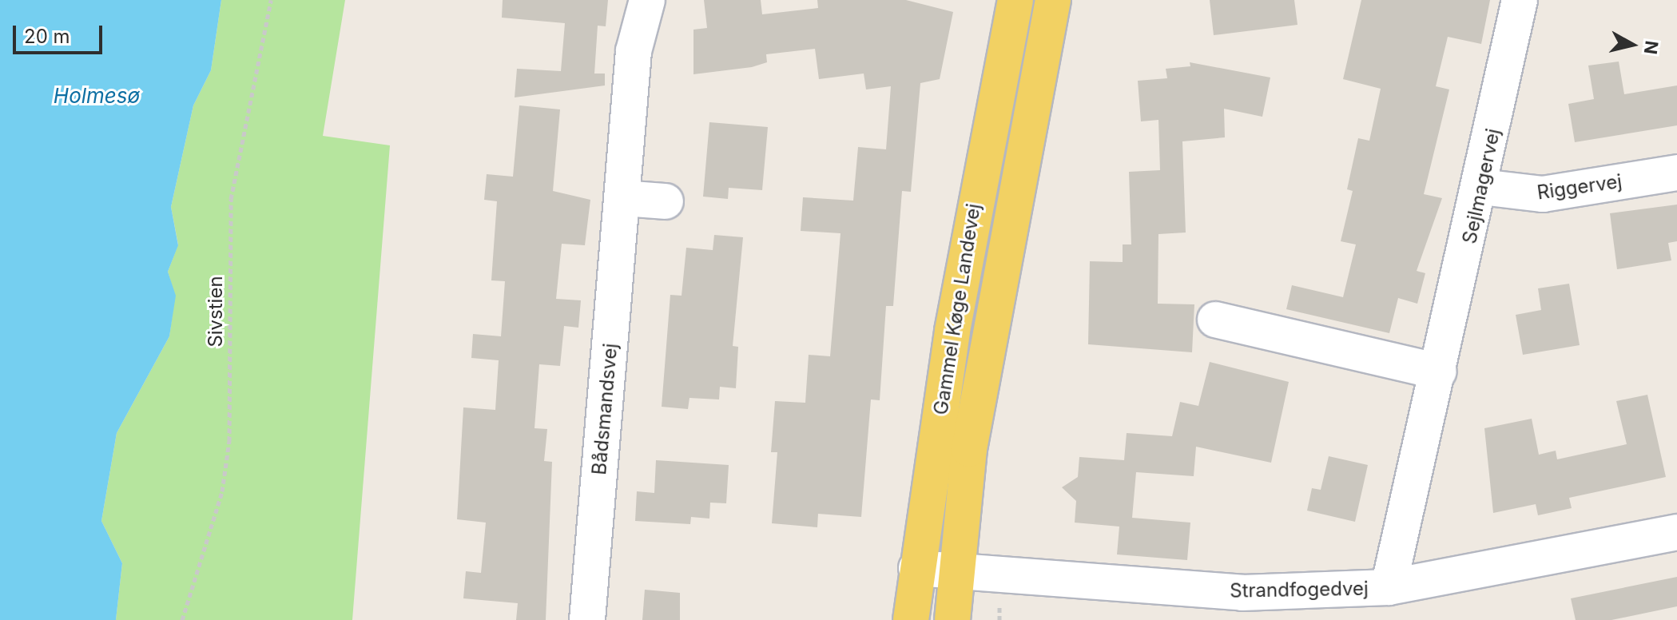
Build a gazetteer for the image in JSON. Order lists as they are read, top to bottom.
{
  "streets": {
    "main road": ["Gammel Køge Landevej"],
    "street": [
      "Sejlmagervej",
      "Riggervej",
      "Bådsmandsvej",
      "Strandfogedvej"
    ],
    "path": ["Sivstien"]
  },
  "crossings": [
    ["Sejlmagervej", "Riggervej"],
    ["Sejlmagervej", "Strandfogedvej"],
    ["Gammel Køge Landevej", "Strandfogedvej"]
  ],
  "water": ["Holmesø"],
  "scale_bar": "20 m",
  "north": "right"
}
